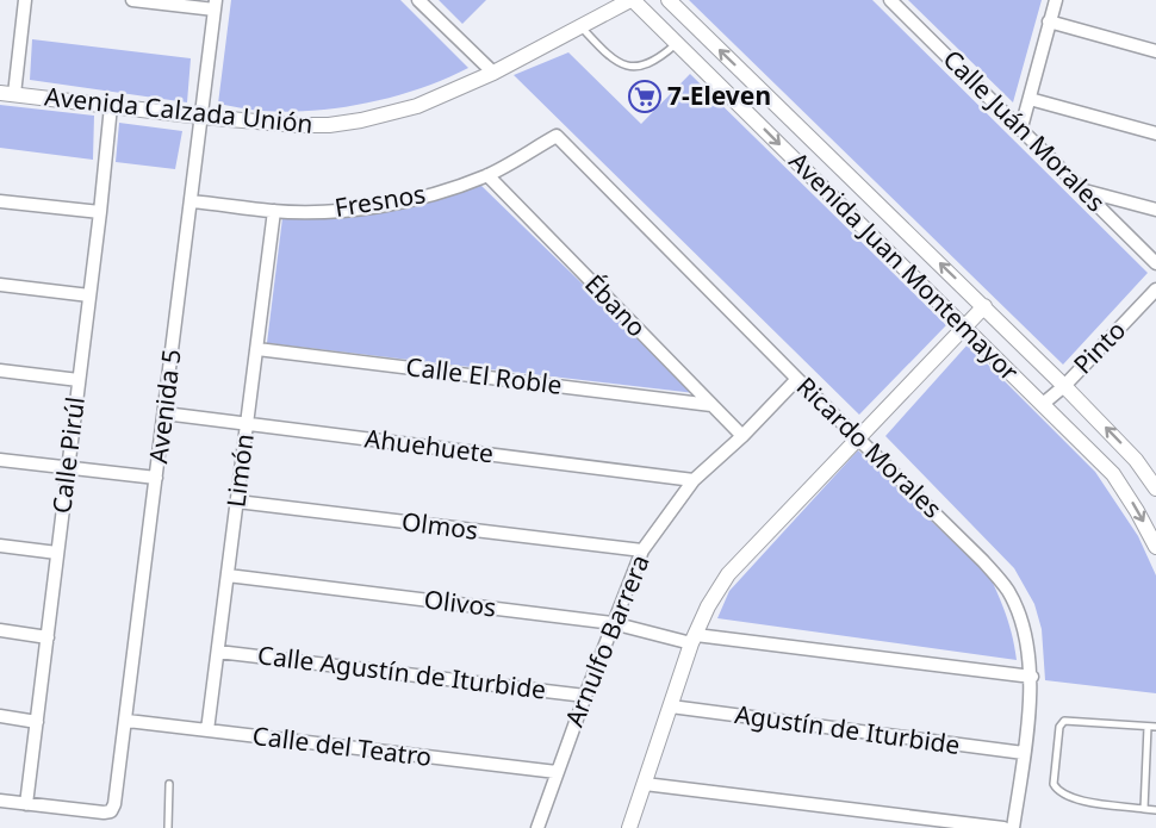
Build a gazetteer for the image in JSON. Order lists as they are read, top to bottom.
{
  "streets": {
    "street": [
      "Avenida Calzada Unión",
      "Calle Juán Morales",
      "Fresnos",
      "Avenida Juan Montemayor",
      "Ébano",
      "Pinto",
      "Calle El Roble",
      "Avenida 5",
      "Ahuehuete",
      "Ricardo Morales",
      "Calle Pirúl",
      "Limón",
      "Olmos",
      "Olivos",
      "Arnulfo Barrera",
      "Calle Agustín de Iturbide",
      "Agustín de Iturbide",
      "Calle del Teatro"
    ]
  },
  "crossings": [
    ["Avenida Calzada Unión", "Avenida Juan Montemayor"],
    ["Avenida Calzada Unión", "Avenida 5"],
    ["Avenida Calzada Unión", "Calle Pirúl"],
    ["Fresnos", "Ébano"],
    ["Fresnos", "Avenida 5"],
    ["Fresnos", "Ricardo Morales"],
    ["Fresnos", "Limón"],
    ["Avenida Juan Montemayor", "Pinto"],
    ["Ébano", "Calle El Roble"],
    ["Ébano", "Arnulfo Barrera"],
    ["Calle El Roble", "Limón"],
    ["Avenida 5", "Ahuehuete"],
    ["Avenida 5", "Calle Pirúl"],
    ["Avenida 5", "Calle del Teatro"],
    ["Ahuehuete", "Limón"],
    ["Ahuehuete", "Arnulfo Barrera"],
    ["Ricardo Morales", "Olivos"],
    ["Ricardo Morales", "Arnulfo Barrera"],
    ["Ricardo Morales", "Agustín de Iturbide"],
    ["Limón", "Olmos"],
    ["Limón", "Olivos"],
    ["Limón", "Calle Agustín de Iturbide"],
    ["Limón", "Calle del Teatro"],
    ["Olmos", "Arnulfo Barrera"],
    ["Olivos", "Arnulfo Barrera"],
    ["Arnulfo Barrera", "Calle Agustín de Iturbide"],
    ["Arnulfo Barrera", "Calle del Teatro"]
  ],
  "places": {
    "supermarket": ["7-Eleven"]
  }
}
